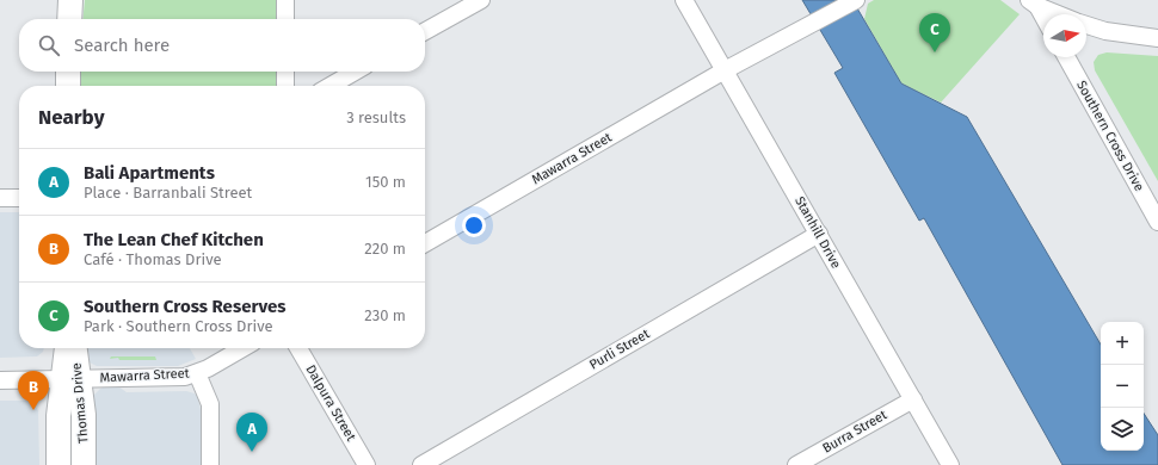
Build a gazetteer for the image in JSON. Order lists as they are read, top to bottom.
{
  "streets": {
    "main road": ["Thomas Drive"],
    "street": [
      "Southern Cross Drive",
      "Mawarra Street",
      "Stanhill Drive",
      "Purli Street",
      "Dalpura Street",
      "Burra Street"
    ]
  },
  "crossings": [
    ["Mawarra Street", "Stanhill Drive"],
    ["Mawarra Street", "Thomas Drive"],
    ["Stanhill Drive", "Purli Street"],
    ["Stanhill Drive", "Burra Street"]
  ],
  "north": "right",
  "page": {
    "pins": ["C", "B", "A"],
    "search": "Search here",
    "heading": ["Nearby", "3 results"],
    "list": [
      {
        "mark": "A",
        "name": "Bali Apartments",
        "note": "Place · Barranbali Street",
        "value": "150 m"
      },
      {
        "mark": "B",
        "name": "The Lean Chef Kitchen",
        "note": "Café · Thomas Drive",
        "value": "220 m"
      },
      {
        "mark": "C",
        "name": "Southern Cross Reserves",
        "note": "Park · Southern Cross Drive",
        "value": "230 m"
      }
    ],
    "map_buttons": ["+", "−"]
  }
}
